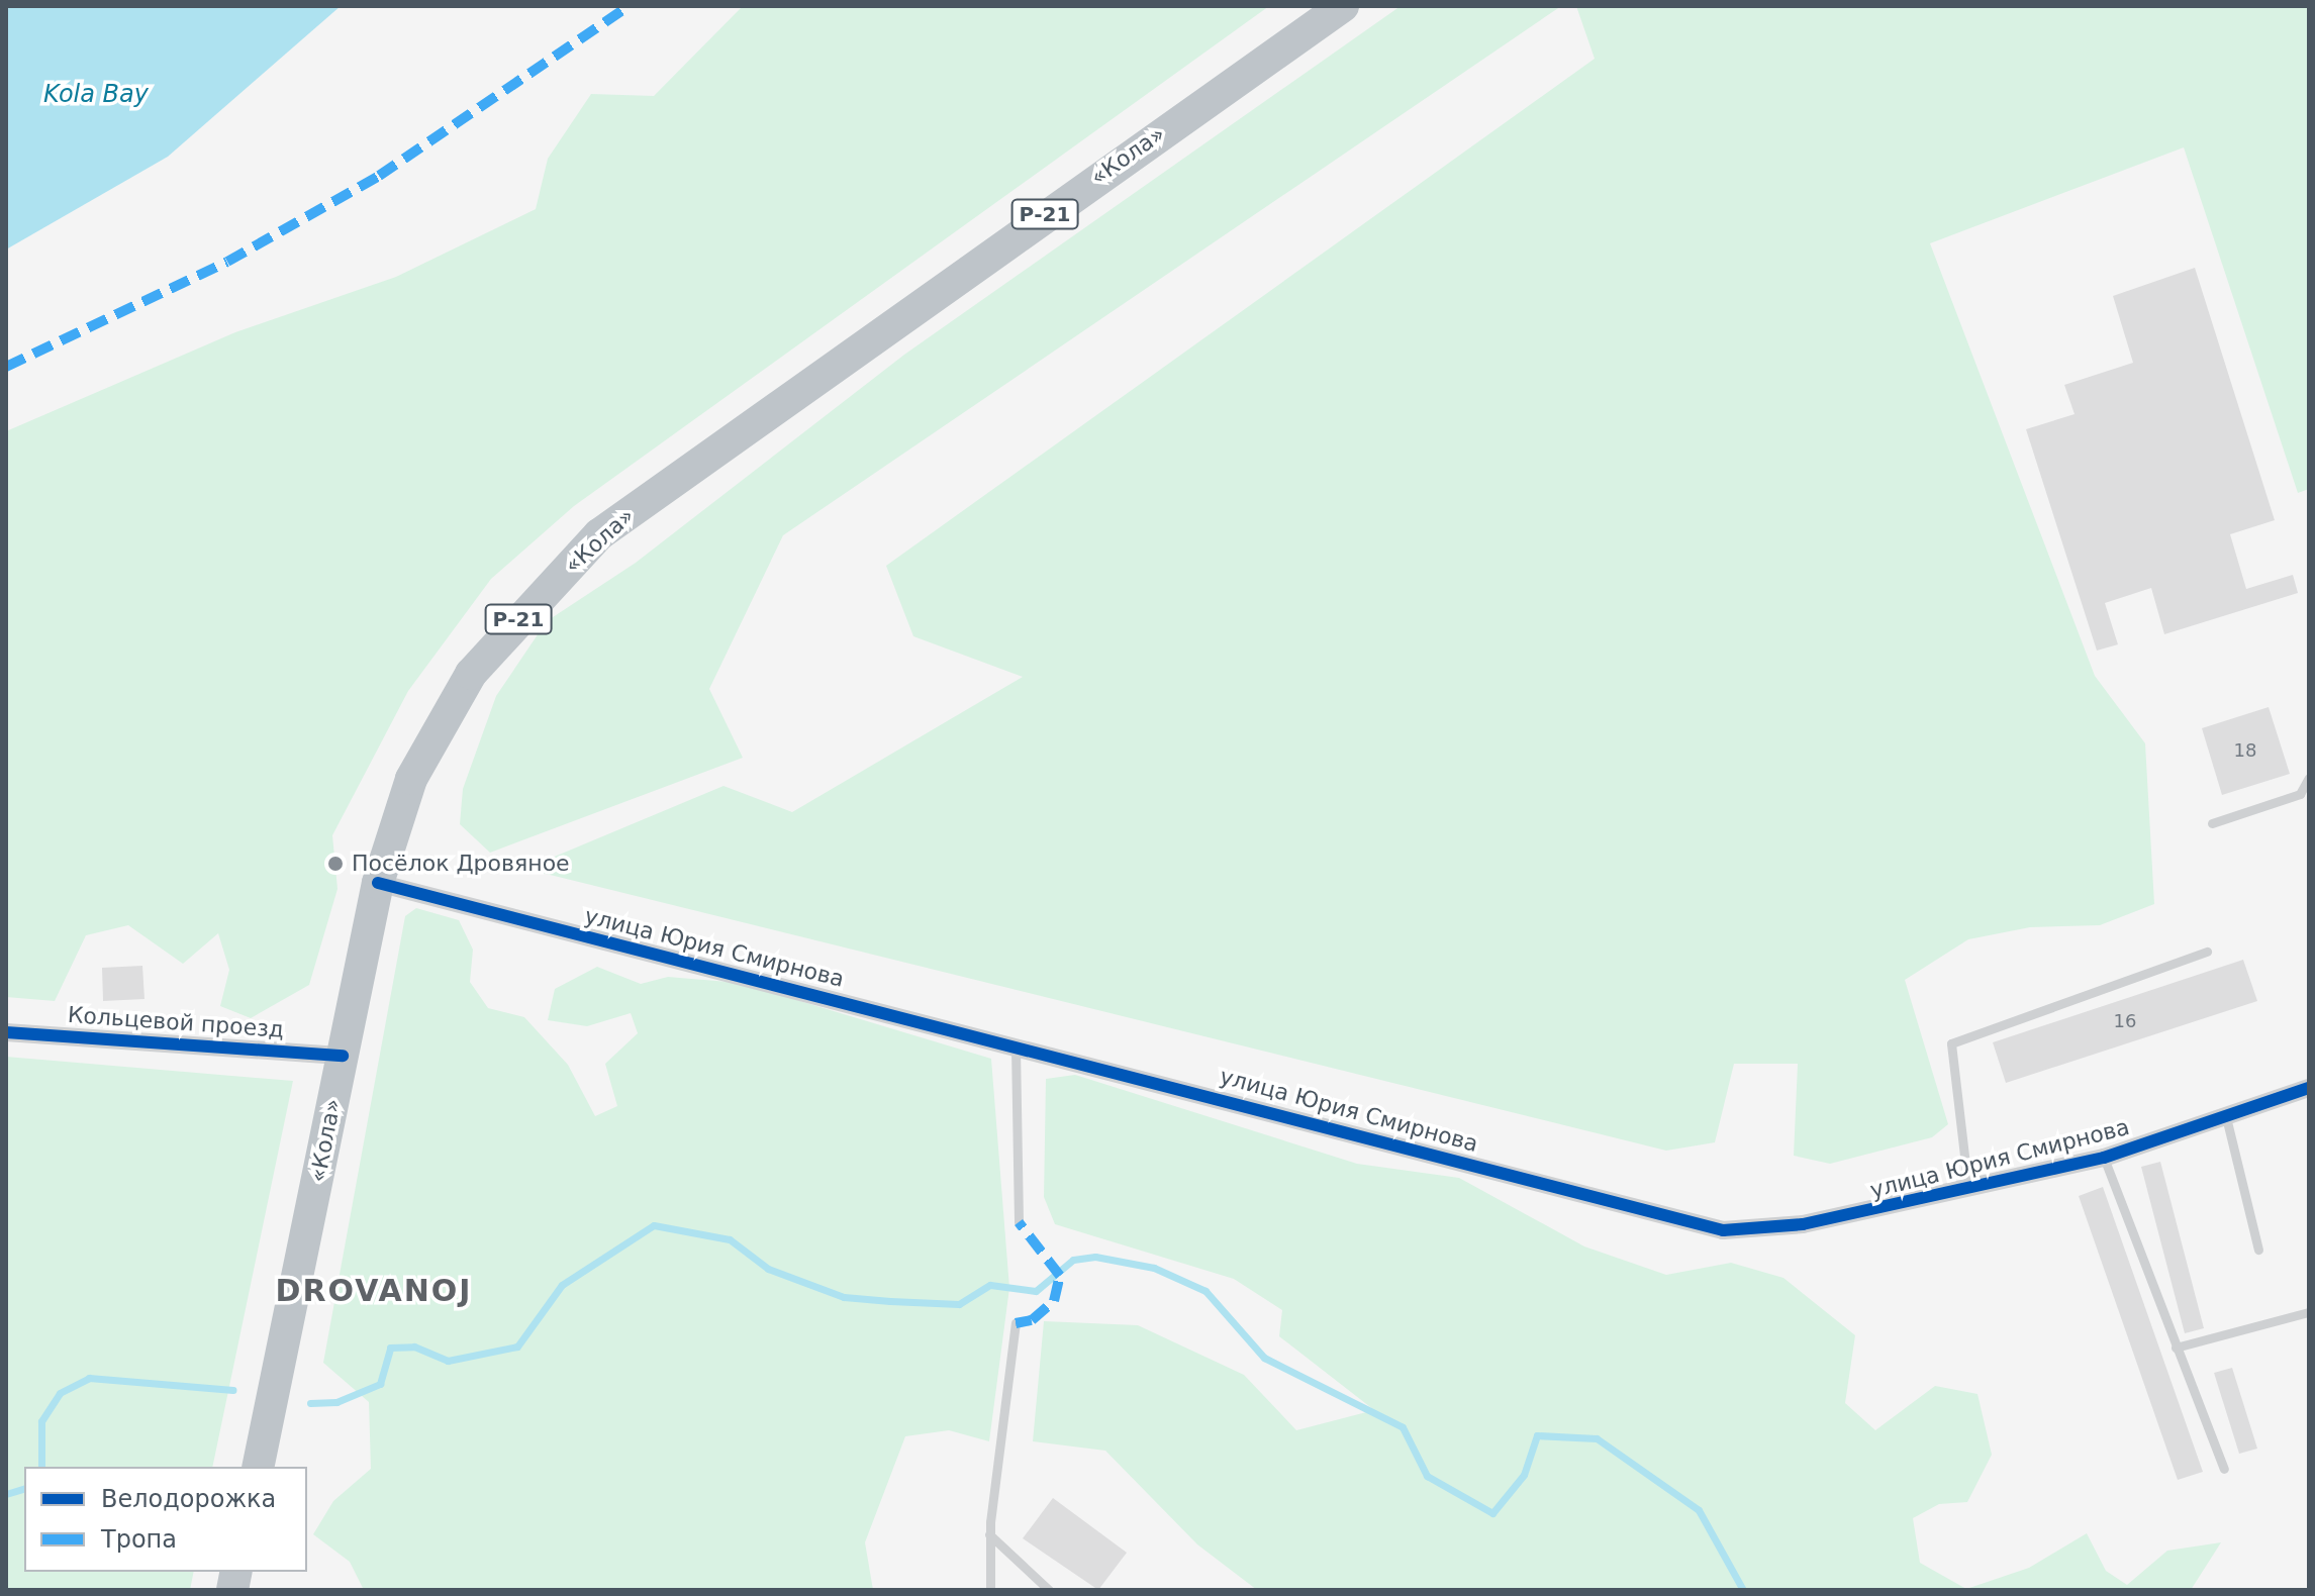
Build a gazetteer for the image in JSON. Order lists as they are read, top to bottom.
{
  "streets": {
    "highway": ["«Кола»", "Р-21"],
    "street": ["улица Юрия Смирнова", "Кольцевой проезд"]
  },
  "crossings": [
    ["«Кола»", "улица Юрия Смирнова"],
    ["«Кола»", "Кольцевой проезд"]
  ],
  "districts": ["DROVANOJ"],
  "water": ["Kola Bay"],
  "places": ["Посёлок Дровяное"],
  "house_numbers": ["18", "16"],
  "legend": ["Велодорожка", "Тропа"]
}
